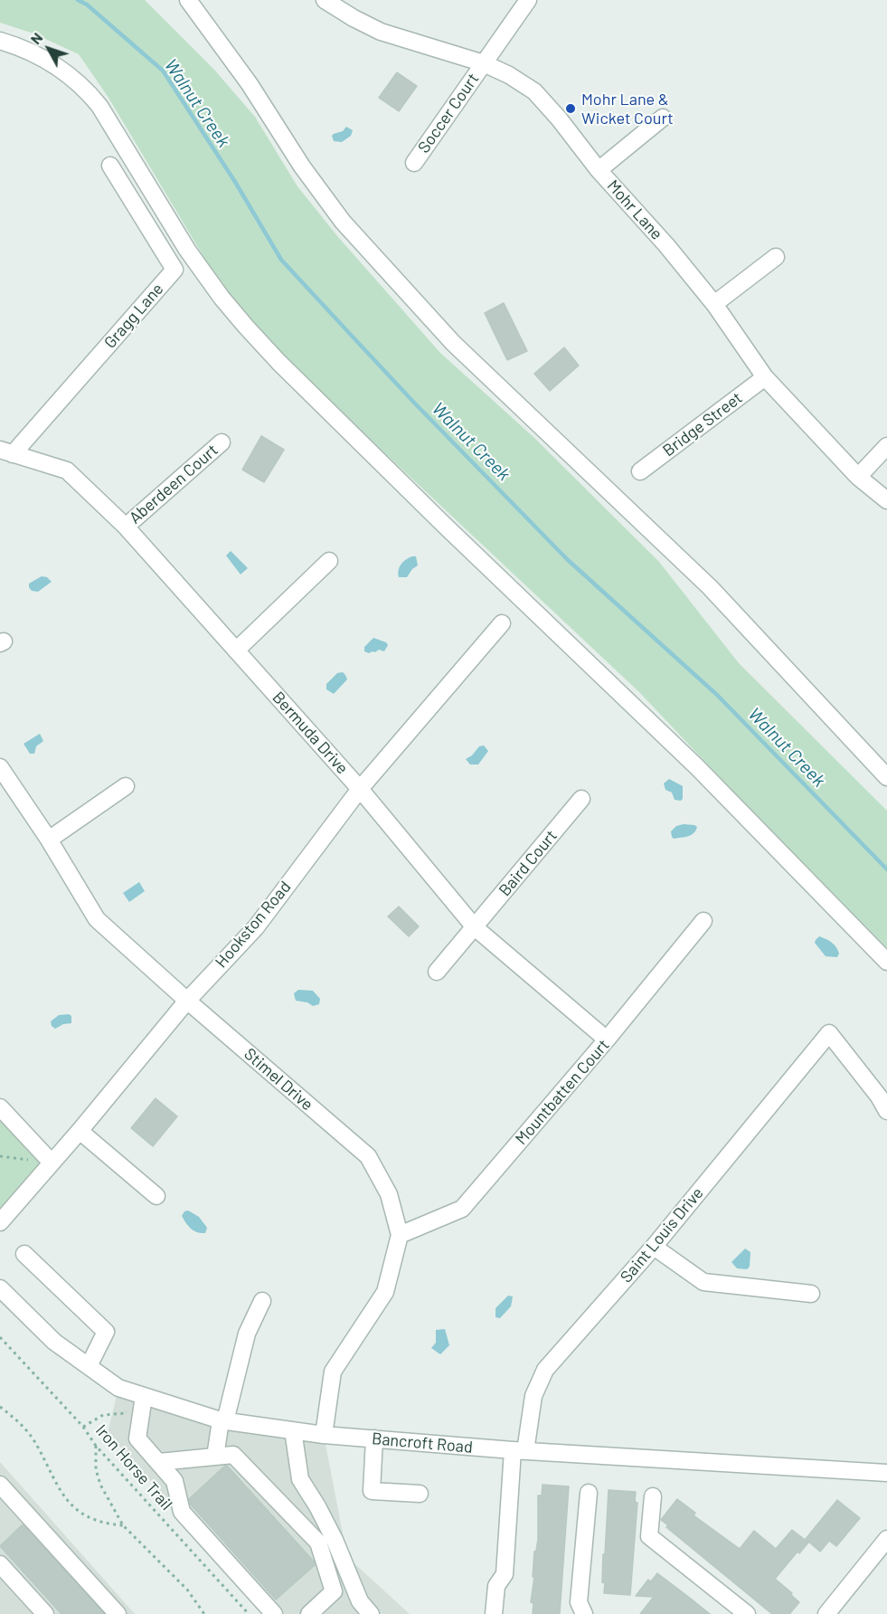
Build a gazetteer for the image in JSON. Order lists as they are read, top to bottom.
{
  "streets": {
    "street": [
      "Soccer Court",
      "Mohr Lane",
      "Gragg Lane",
      "Bridge Street",
      "Aberdeen Court",
      "Bermuda Drive",
      "Baird Court",
      "Hookston Road",
      "Stimel Drive",
      "Mountbatten Court",
      "Saint Louis Drive",
      "Bancroft Road"
    ],
    "path": ["Iron Horse Trail"]
  },
  "crossings": [
    ["Soccer Court", "Mohr Lane"],
    ["Mohr Lane", "Bridge Street"],
    ["Gragg Lane", "Bermuda Drive"],
    ["Aberdeen Court", "Bermuda Drive"],
    ["Bermuda Drive", "Baird Court"],
    ["Bermuda Drive", "Hookston Road"],
    ["Bermuda Drive", "Mountbatten Court"],
    ["Hookston Road", "Stimel Drive"],
    ["Stimel Drive", "Mountbatten Court"],
    ["Stimel Drive", "Bancroft Road"],
    ["Saint Louis Drive", "Bancroft Road"]
  ],
  "water": ["Walnut Creek"],
  "places": ["Mohr Lane & Wicket Court"],
  "north": "top left"
}
